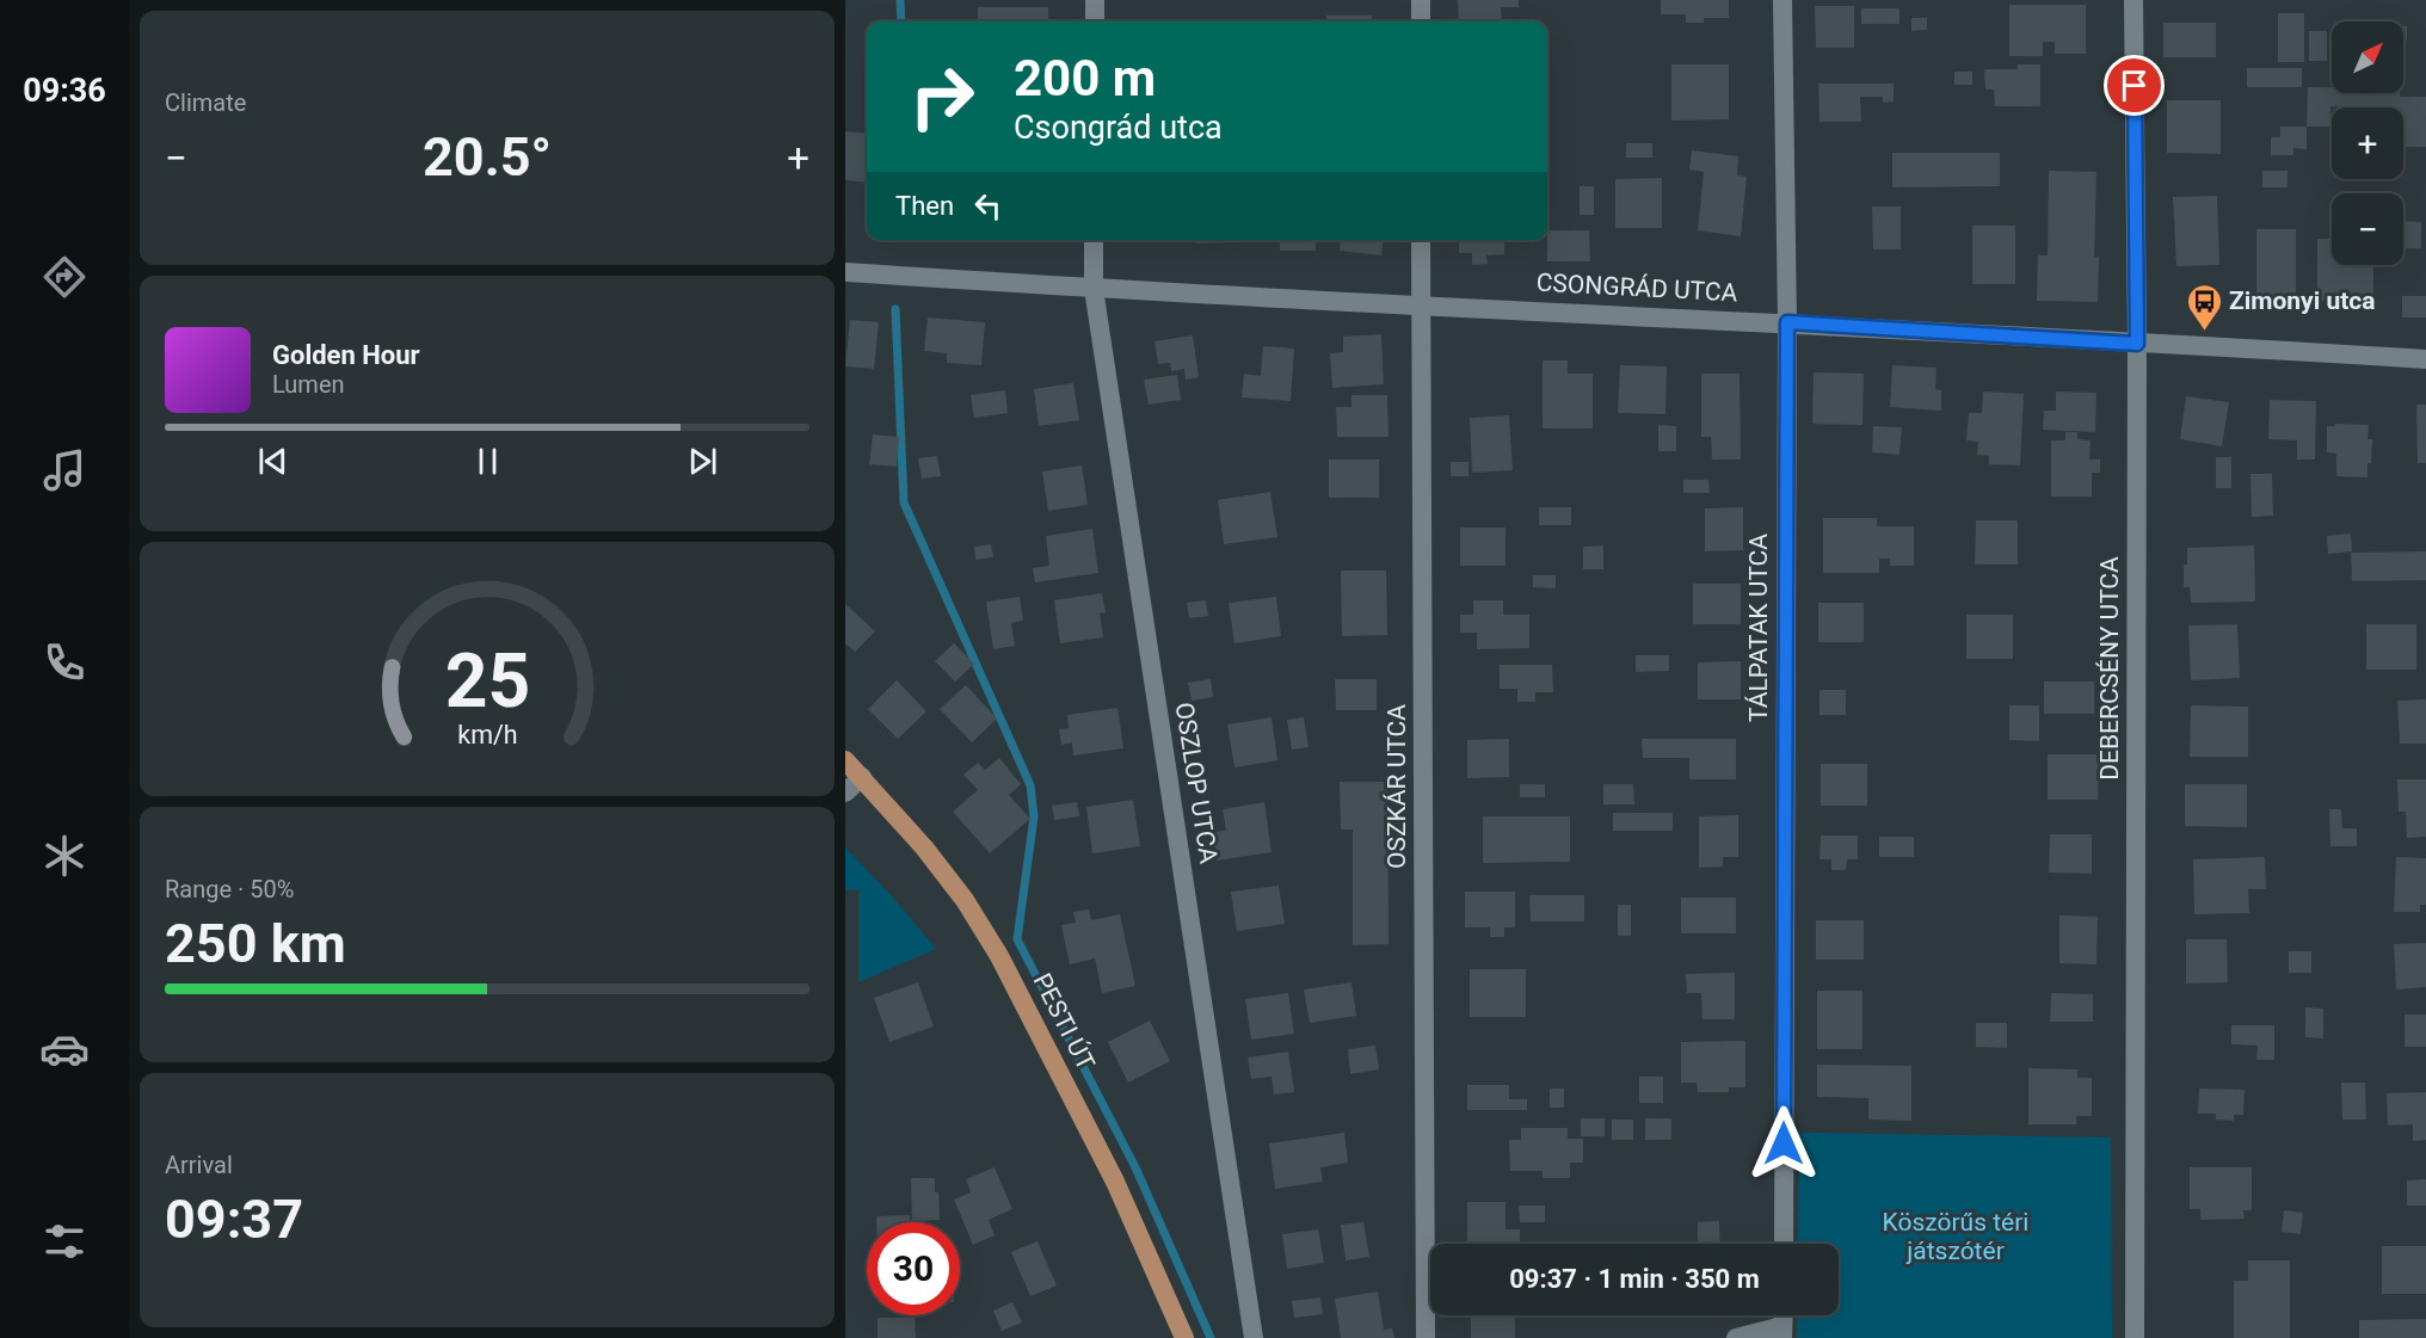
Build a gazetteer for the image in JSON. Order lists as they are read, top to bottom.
{
  "streets": {
    "main road": ["PESTI ÚT"],
    "street": [
      "CSONGRÁD UTCA",
      "TÁLPATAK UTCA",
      "DEBERCSÉNY UTCA",
      "OSZLOP UTCA",
      "OSZKÁR UTCA"
    ]
  },
  "crossings": [
    ["CSONGRÁD UTCA", "TÁLPATAK UTCA"],
    ["CSONGRÁD UTCA", "DEBERCSÉNY UTCA"],
    ["CSONGRÁD UTCA", "OSZLOP UTCA"],
    ["CSONGRÁD UTCA", "OSZKÁR UTCA"]
  ],
  "parks": ["Köszörűs téri játszótér"],
  "places": {
    "bus stop": ["Zimonyi utca"]
  },
  "north": "top right",
  "page": {
    "tabs": "09:36",
    "tile": [
      "Climate",
      ["Range · 50%", "250 km"],
      ["Arrival", "09:37"]
    ],
    "map_buttons": ["+", "−"],
    "turn": ["200 m", "Csongrád utca"],
    "heat": ["−", "20.5°", "+"],
    "then": "Then",
    "song": ["Golden Hour", "Lumen"],
    "limit": "30",
    "trip": "09:37 · 1 min · 350 m",
    "gauge": ["25", "km/h"]
  }
}
